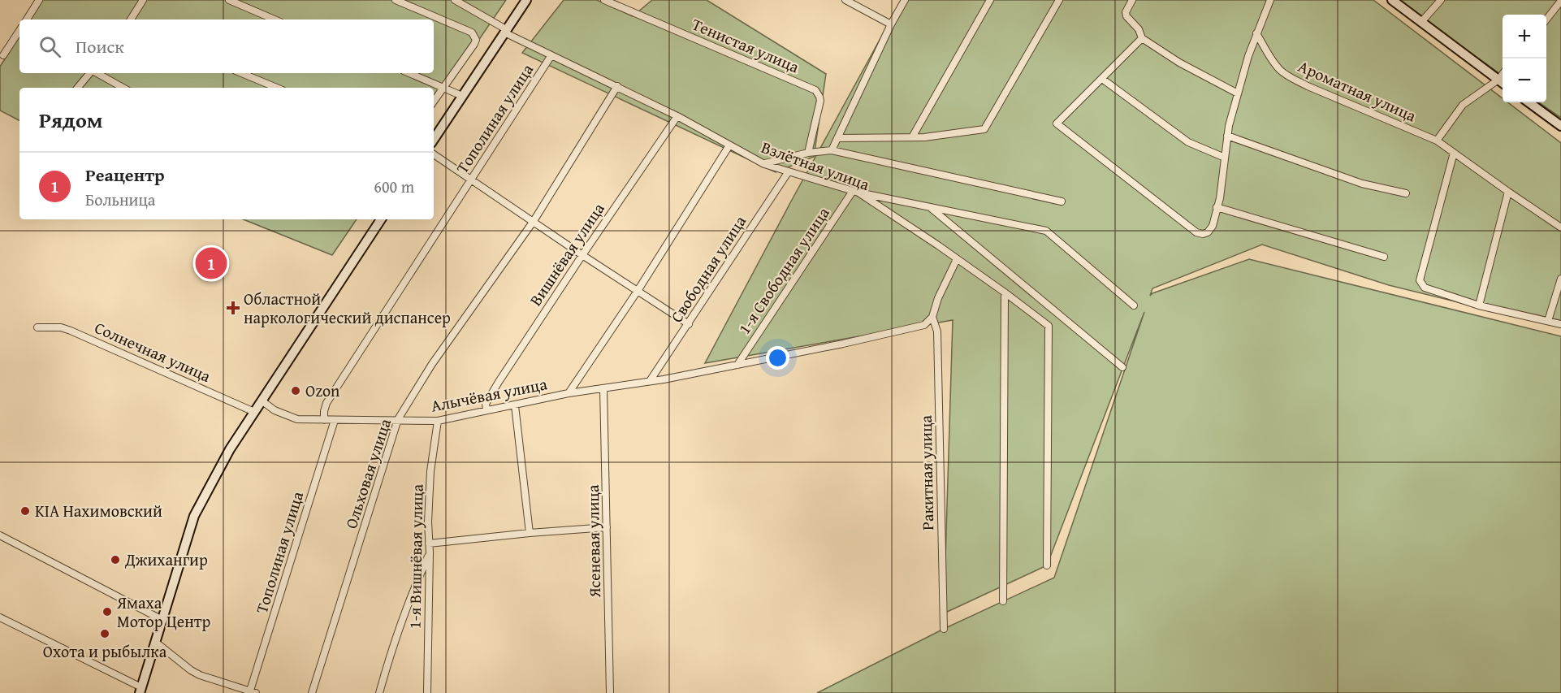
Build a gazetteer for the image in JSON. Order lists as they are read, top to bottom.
{
  "streets": {
    "street": [
      "Тенистая улица",
      "Ароматная улица",
      "Тополиная улица",
      "Взлётная улица",
      "Вишнёвая улица",
      "Свободная улица",
      "1-я Свободная улица",
      "Солнечная улица",
      "Алычёвая улица",
      "Ракитная улица",
      "Ольховая улица",
      "Ясеневая улица",
      "1-я Вишнёвая улица"
    ]
  },
  "crossings": [
    ["Тополиная улица", "Взлётная улица"],
    ["Тополиная улица", "Алычёвая улица"],
    ["Взлётная улица", "Вишнёвая улица"],
    ["Взлётная улица", "Свободная улица"],
    ["Взлётная улица", "1-я Свободная улица"],
    ["Взлётная улица", "Ольховая улица"],
    ["Вишнёвая улица", "Алычёвая улица"],
    ["Свободная улица", "Алычёвая улица"],
    ["1-я Свободная улица", "Алычёвая улица"],
    ["Алычёвая улица", "Ракитная улица"],
    ["Алычёвая улица", "Ольховая улица"],
    ["Алычёвая улица", "Ясеневая улица"],
    ["Алычёвая улица", "1-я Вишнёвая улица"]
  ],
  "places": {
    "health": ["Областной наркологический диспансер"],
    "other": [
      "Ozon",
      "KIA Нахимовский",
      "Джихангир",
      "Ямаха Мотор Центр",
      "Охота и рыбылка"
    ]
  },
  "page": {
    "map_buttons": ["+", "−"],
    "search": "Поиск",
    "heading": "Рядом",
    "list": [
      {
        "mark": "1",
        "name": "Реацентр",
        "note": "Больница",
        "value": "600 m"
      }
    ],
    "pins": "1"
  }
}
